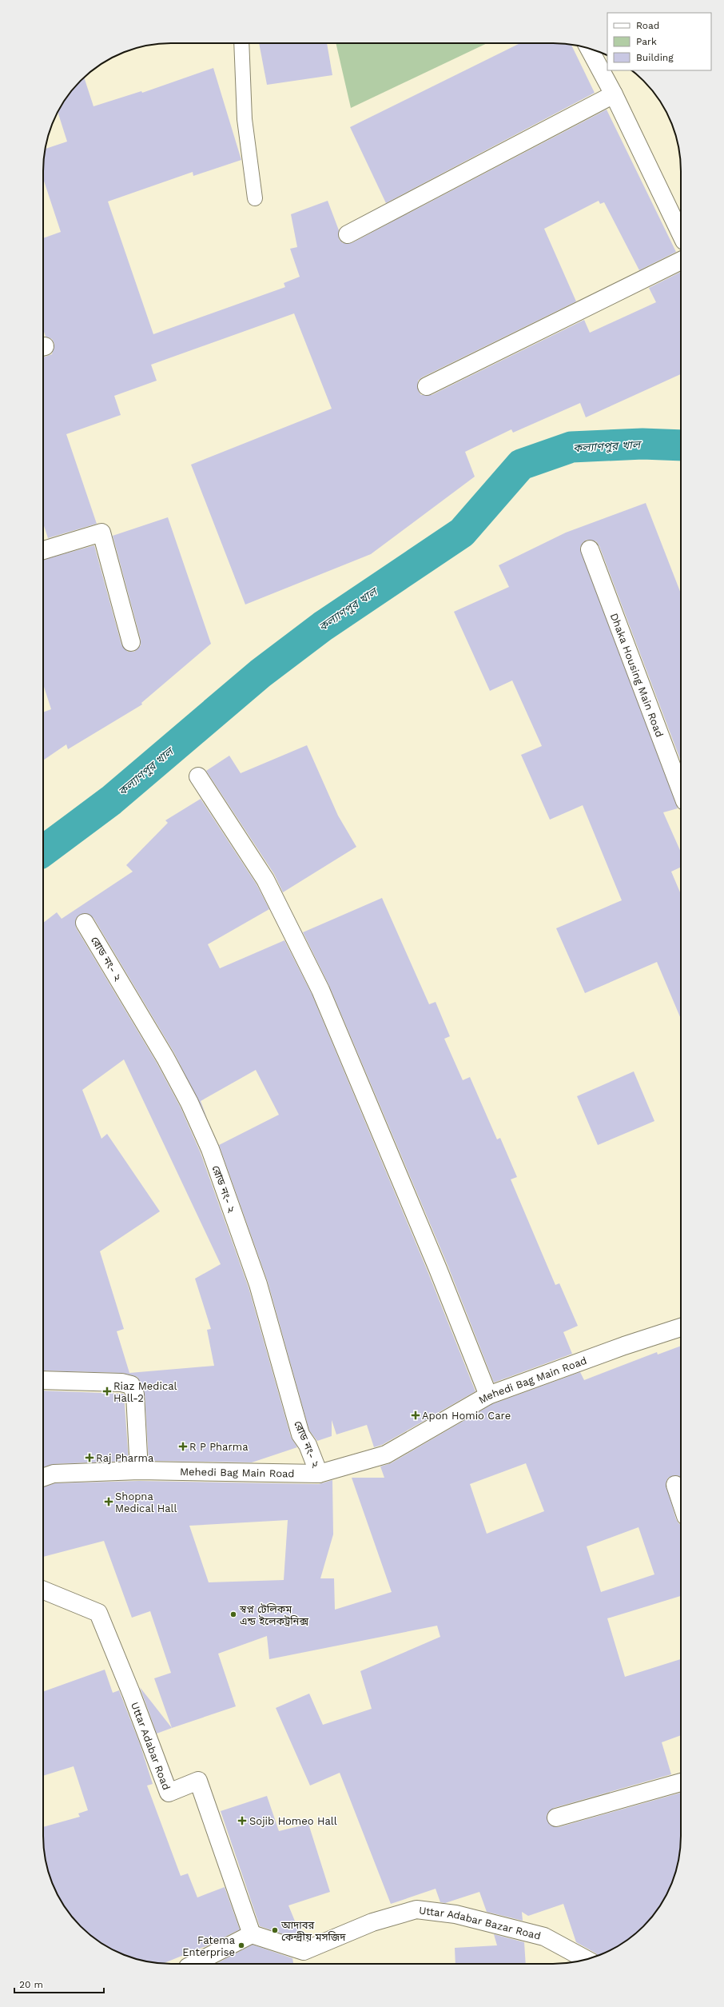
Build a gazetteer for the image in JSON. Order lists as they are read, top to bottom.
{
  "streets": {
    "street": [
      "Dhaka Housing Main Road",
      "রোড নং- ২",
      "Mehedi Bag Main Road",
      "Uttar Adabar Road",
      "Uttar Adabar Bazar Road"
    ]
  },
  "crossings": [
    ["রোড নং- ২", "Mehedi Bag Main Road"],
    ["Uttar Adabar Road", "Uttar Adabar Bazar Road"]
  ],
  "water": ["কল্যাণপুর খাল"],
  "places": {
    "health": [
      "Riaz Medical Hall-2",
      "Apon Homio Care",
      "R P Pharma",
      "Raj Pharma",
      "Shopna Medical Hall",
      "Sojib Homeo Hall"
    ],
    "other": ["স্বপ্ন টেলিকম এন্ড ইলেকট্রনিক্স", "আদাবর কেন্দ্রীয় মসজিদ", "Fatema Enterprise"]
  },
  "legend": ["Road", "Park", "Building"],
  "scale_bar": "20 m"
}
